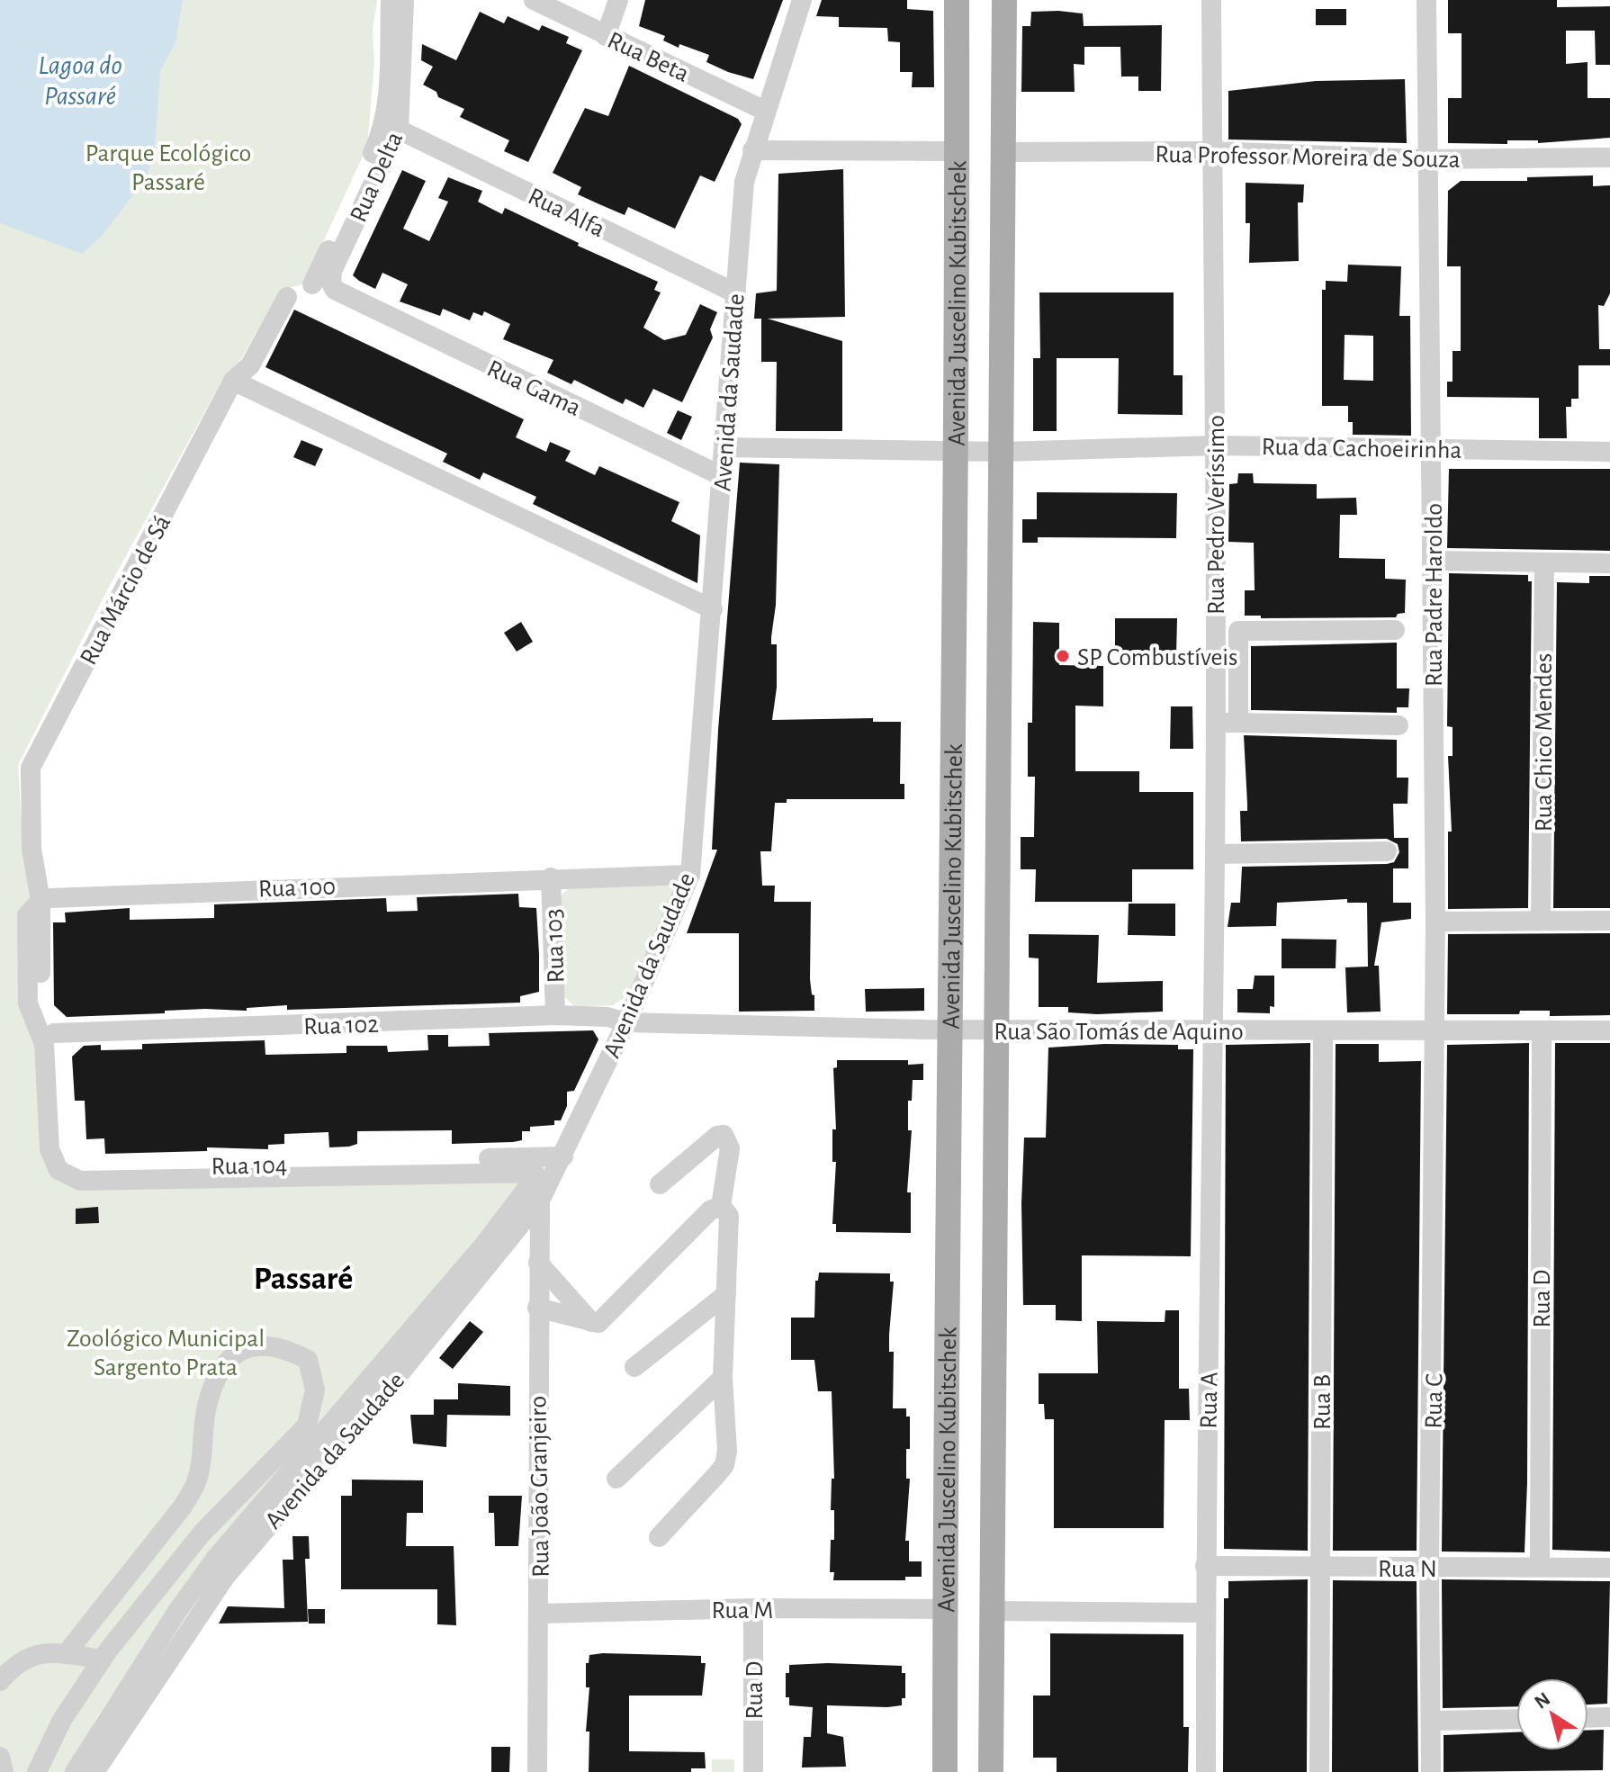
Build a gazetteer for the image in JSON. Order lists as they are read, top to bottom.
{
  "streets": {
    "main road": ["Avenida Juscelino Kubitschek"],
    "street": [
      "Rua Beta",
      "Rua Professor Moreira de Souza",
      "Rua Delta",
      "Rua Alfa",
      "Rua Gama",
      "Avenida da Saudade",
      "Rua da Cachoeirinha",
      "Rua Pedro Veríssimo",
      "Rua Márcio de Sá",
      "Rua Padre Haroldo",
      "Rua Chico Mendes",
      "Rua 100",
      "Rua 103",
      "Rua 102",
      "Rua São Tomás de Aquino",
      "Rua 104",
      "Rua D",
      "Rua A",
      "Rua C",
      "Rua B",
      "Rua João Granjeiro",
      "Rua N",
      "Rua M"
    ]
  },
  "crossings": [
    ["Rua Beta", "Avenida da Saudade"],
    ["Rua Professor Moreira de Souza", "Avenida Juscelino Kubitschek"],
    ["Rua Professor Moreira de Souza", "Rua Pedro Veríssimo"],
    ["Rua Professor Moreira de Souza", "Rua Padre Haroldo"],
    ["Rua Delta", "Rua Alfa"],
    ["Rua Delta", "Rua Gama"],
    ["Rua Alfa", "Avenida da Saudade"],
    ["Avenida Juscelino Kubitschek", "Rua da Cachoeirinha"],
    ["Avenida Juscelino Kubitschek", "Rua São Tomás de Aquino"],
    ["Avenida Juscelino Kubitschek", "Rua M"],
    ["Rua Gama", "Avenida da Saudade"],
    ["Avenida da Saudade", "Rua da Cachoeirinha"],
    ["Avenida da Saudade", "Rua 100"],
    ["Avenida da Saudade", "Rua 102"],
    ["Avenida da Saudade", "Rua São Tomás de Aquino"],
    ["Avenida da Saudade", "Rua 104"],
    ["Avenida da Saudade", "Rua João Granjeiro"],
    ["Rua da Cachoeirinha", "Rua Pedro Veríssimo"],
    ["Rua da Cachoeirinha", "Rua Padre Haroldo"],
    ["Rua Pedro Veríssimo", "Rua São Tomás de Aquino"],
    ["Rua Pedro Veríssimo", "Rua A"],
    ["Rua Márcio de Sá", "Rua 100"],
    ["Rua Padre Haroldo", "Rua São Tomás de Aquino"],
    ["Rua Padre Haroldo", "Rua C"],
    ["Rua 100", "Rua 103"],
    ["Rua 103", "Rua 102"],
    ["Rua 102", "Rua São Tomás de Aquino"],
    ["Rua 102", "Rua 104"],
    ["Rua São Tomás de Aquino", "Rua D"],
    ["Rua São Tomás de Aquino", "Rua A"],
    ["Rua São Tomás de Aquino", "Rua C"],
    ["Rua São Tomás de Aquino", "Rua B"],
    ["Rua D", "Rua N"],
    ["Rua D", "Rua M"],
    ["Rua A", "Rua N"],
    ["Rua C", "Rua N"],
    ["Rua B", "Rua N"],
    ["Rua João Granjeiro", "Rua M"]
  ],
  "districts": ["Passaré"],
  "water": ["Lagoa do Passaré"],
  "parks": ["Parque Ecológico Passaré", "Zoológico Municipal Sargento Prata"],
  "places": ["SP Combustíveis"],
  "north": "top left"
}
